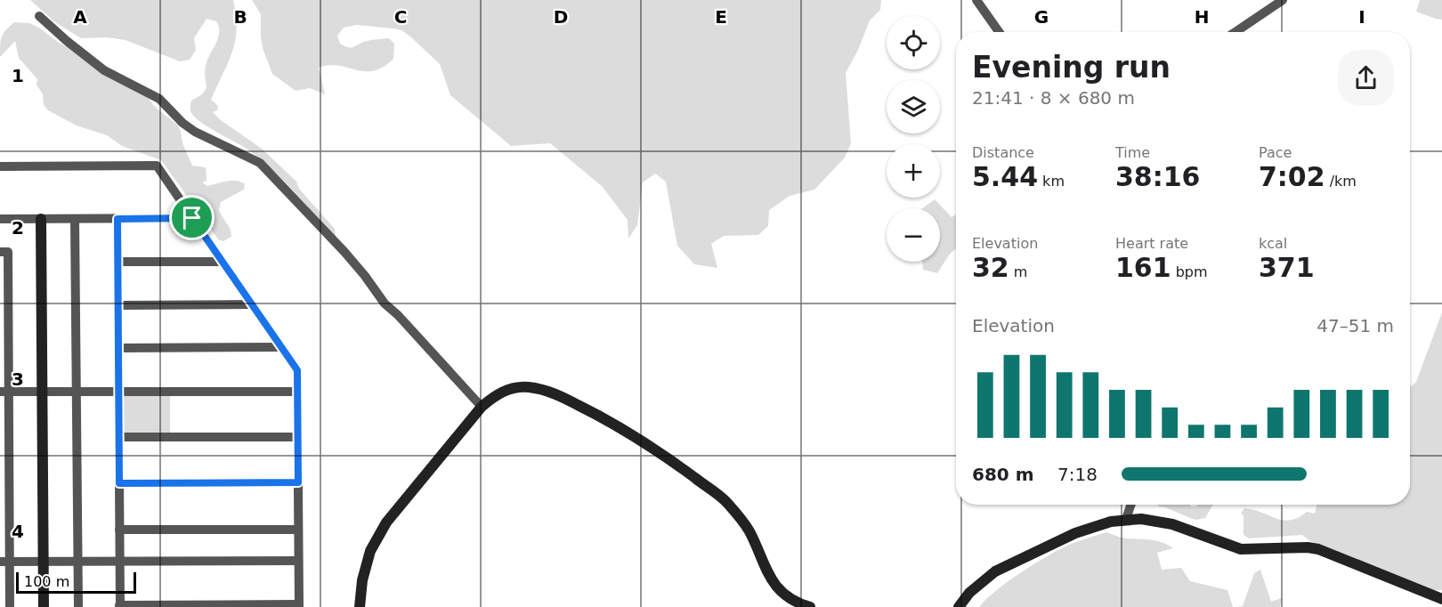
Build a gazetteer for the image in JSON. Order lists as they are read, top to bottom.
{
  "scale_bar": "100 m",
  "page": {
    "map_buttons": ["+", "−"],
    "heading": ["Evening run", "21:41 · 8 × 680 m"],
    "stats": [
      ["Distance", "5.44 km"],
      ["Time", "38:16"],
      ["Pace", "7:02 /km"],
      ["Elevation", "32 m"],
      ["Heart rate", "161 bpm"],
      ["kcal", "371"]
    ],
    "chart": ["Elevation", "47–51 m"],
    "list": [
      {
        "name": "680 m",
        "note": "7:18"
      }
    ],
    "scale": "100 m"
  },
  "grid": {
    "columns": [
      "A",
      "B",
      "C",
      "D",
      "E",
      "G",
      "H",
      "I"
    ],
    "rows": [
      "1",
      "2",
      "3",
      "4"
    ]
  }
}
